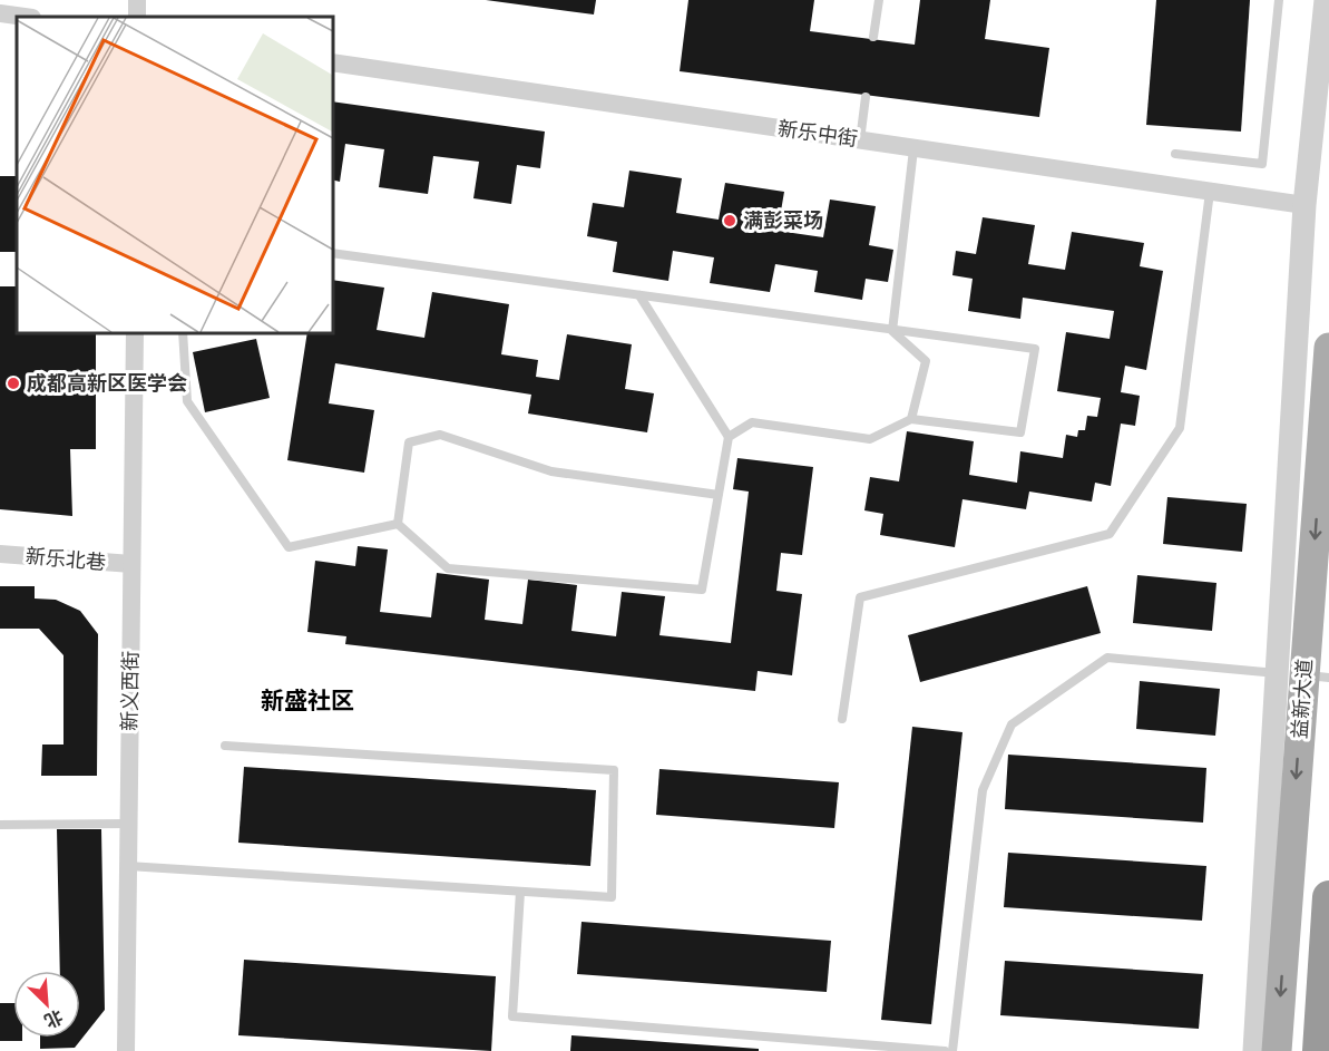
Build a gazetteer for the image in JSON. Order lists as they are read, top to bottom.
{
  "streets": {
    "main road": ["益新大道"],
    "street": ["新乐中街", "新乐北巷", "新义西街"]
  },
  "crossings": [
    ["新乐北巷", "新义西街"]
  ],
  "one_way": ["益新大道"],
  "districts": ["新盛社区"],
  "places": ["满彭菜场", "成都高新区医学会"],
  "north": "bottom right"
}
